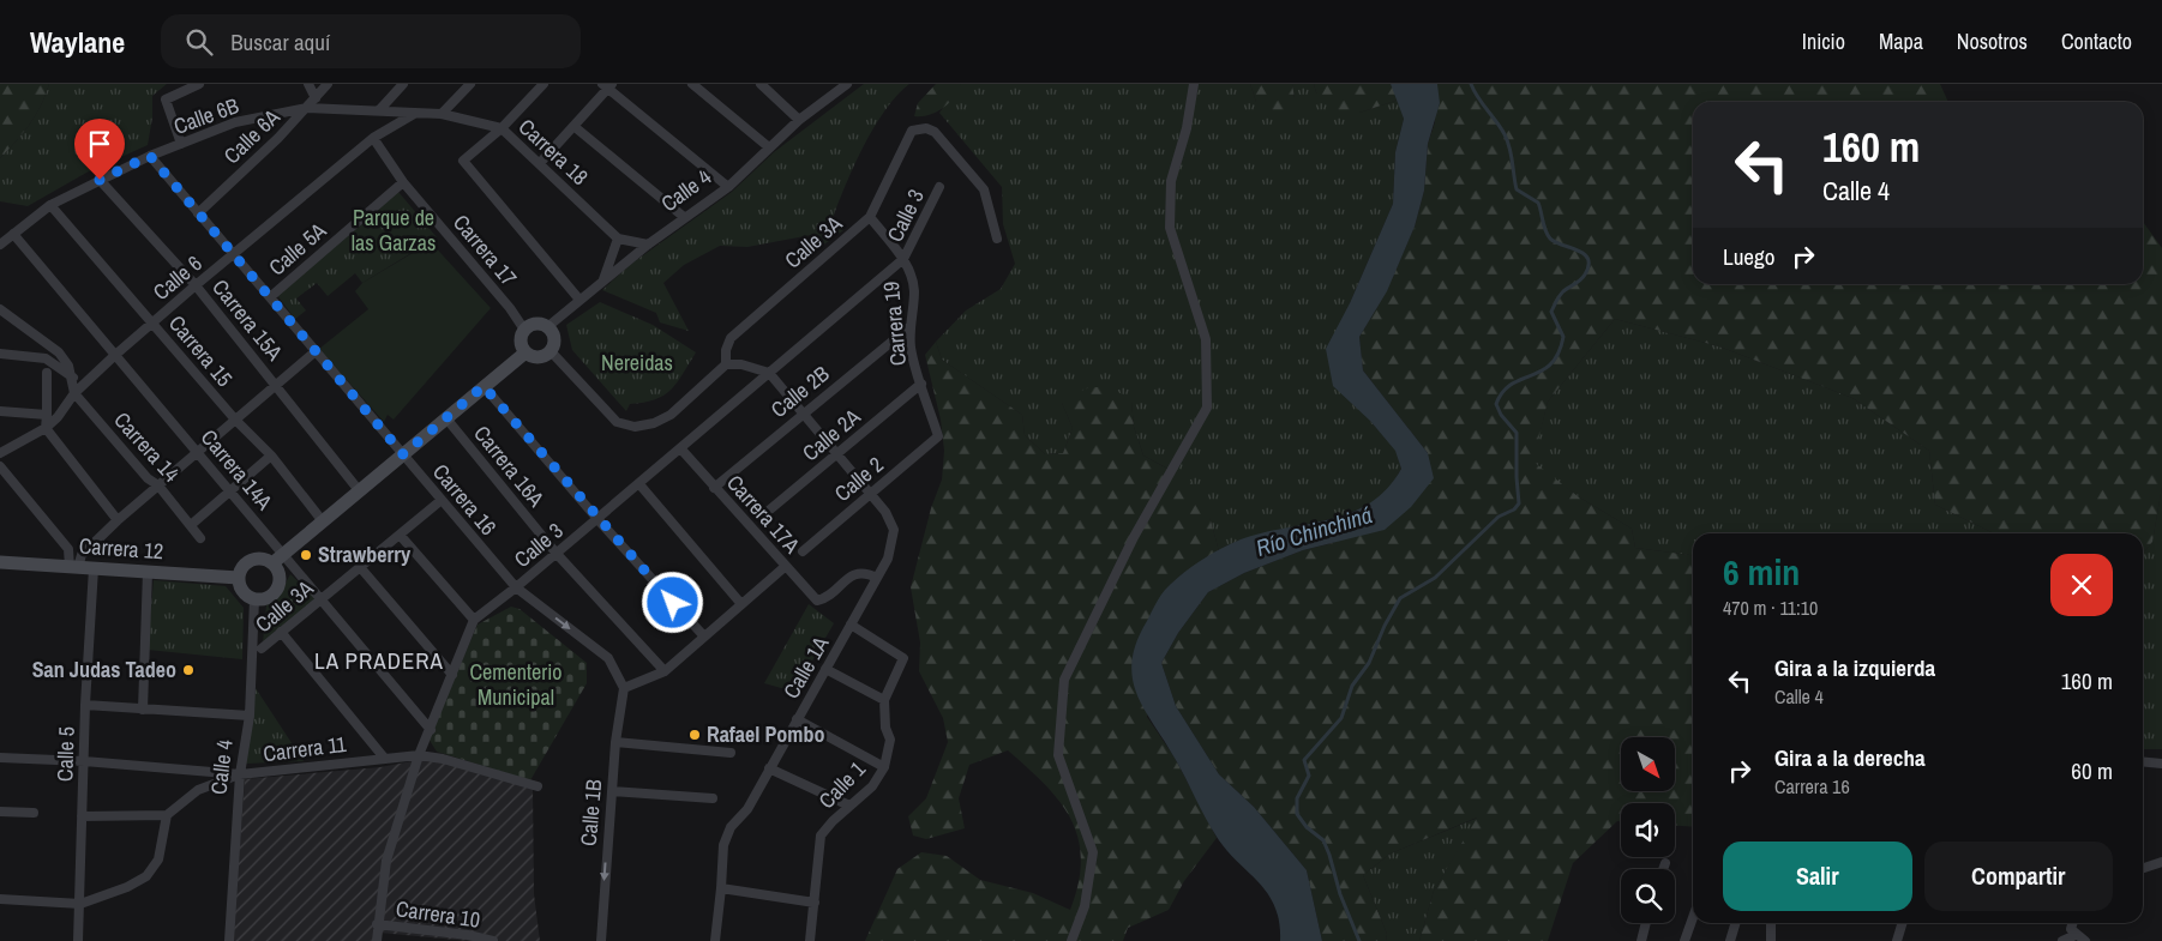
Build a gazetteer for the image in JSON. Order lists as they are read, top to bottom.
{
  "streets": {
    "main road": ["Carrera 12"],
    "street": [
      "Calle 6B",
      "Calle 6A",
      "Carrera 18",
      "Calle 4",
      "Calle 3",
      "Calle 3A",
      "Calle 5A",
      "Carrera 17",
      "Calle 6",
      "Carrera 15A",
      "Carrera 19",
      "Carrera 15",
      "Calle 2B",
      "Calle 2A",
      "Carrera 14",
      "Carrera 16A",
      "Carrera 14A",
      "Calle 2",
      "Carrera 16",
      "Carrera 17A",
      "Calle 1A",
      "Carrera 11",
      "Calle 5",
      "Calle 1",
      "Calle 1B",
      "Carrera 10"
    ]
  },
  "crossings": [
    ["Calle 6B", "Calle 6A"],
    ["Calle 6B", "Carrera 18"],
    ["Calle 6B", "Carrera 15A"],
    ["Calle 6B", "Carrera 15"],
    ["Calle 6B", "Carrera 14A"],
    ["Calle 6B", "Carrera 16"],
    ["Calle 6A", "Carrera 18"],
    ["Calle 6A", "Carrera 16"],
    ["Carrera 18", "Calle 6"],
    ["Calle 4", "Carrera 17"],
    ["Calle 4", "Carrera 14A"],
    ["Calle 4", "Carrera 12"],
    ["Calle 4", "Carrera 11"],
    ["Calle 3", "Carrera 19"],
    ["Calle 3", "Carrera 16A"],
    ["Calle 3", "Carrera 16"],
    ["Calle 3", "Carrera 17A"],
    ["Calle 3A", "Carrera 19"],
    ["Calle 3A", "Carrera 14A"],
    ["Calle 3A", "Carrera 16"],
    ["Calle 5A", "Carrera 17"],
    ["Calle 5A", "Carrera 16"],
    ["Carrera 17", "Calle 6"],
    ["Calle 6", "Carrera 15A"],
    ["Calle 6", "Carrera 15"],
    ["Calle 6", "Carrera 14"],
    ["Calle 6", "Carrera 14A"],
    ["Calle 6", "Carrera 16"],
    ["Carrera 19", "Calle 2B"],
    ["Carrera 19", "Calle 2A"],
    ["Carrera 19", "Calle 2"],
    ["Calle 2B", "Carrera 17A"],
    ["Carrera 14A", "Carrera 12"],
    ["Calle 2", "Calle 1A"],
    ["Carrera 16", "Calle 1B"],
    ["Carrera 17A", "Calle 1A"],
    ["Carrera 12", "Calle 5"],
    ["Calle 1A", "Calle 1"],
    ["Carrera 11", "Calle 5"]
  ],
  "one_way": ["Calle 1B"],
  "districts": ["LA PRADERA"],
  "water": ["Río Chinchiná"],
  "parks": ["Parque de las Garzas", "Nereidas", "Cementerio Municipal"],
  "places": ["Strawberry", "San Judas Tadeo", "Rafael Pombo"],
  "north": "bottom right",
  "page": {
    "header": "Waylane",
    "search": "Buscar aquí",
    "nav": [
      "Inicio",
      "Mapa",
      "Nosotros",
      "Contacto"
    ],
    "turn": ["160 m", "Calle 4"],
    "then": "Luego",
    "heading": ["6 min", "470 m · 11:10"],
    "list": [
      {
        "name": "Gira a la izquierda",
        "note": "Calle 4",
        "value": "160 m"
      },
      {
        "name": "Gira a la derecha",
        "note": "Carrera 16",
        "value": "60 m"
      }
    ],
    "buttons": ["Salir", "Compartir"]
  }
}
